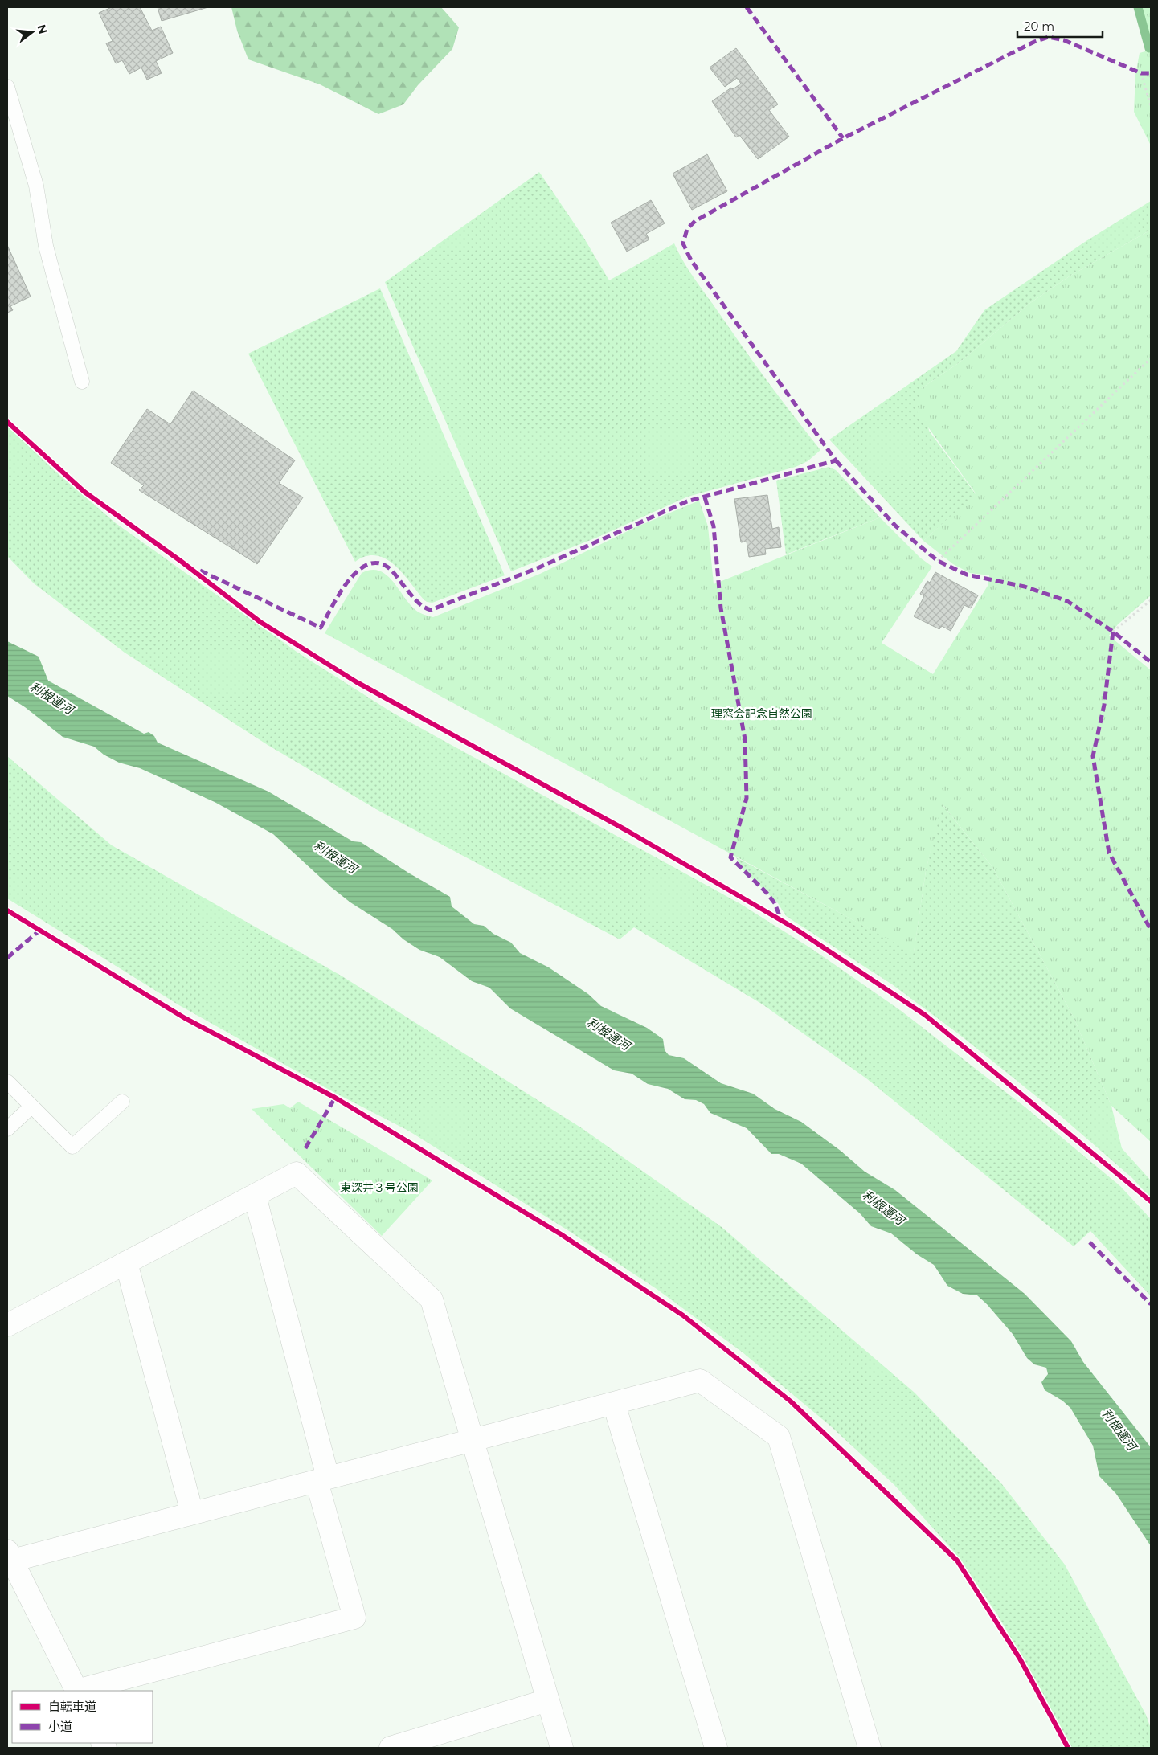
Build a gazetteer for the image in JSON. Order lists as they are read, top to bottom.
{
  "water": ["利根運河"],
  "parks": ["理窓会記念自然公園", "東深井３号公園"],
  "legend": ["自転車道", "小道"],
  "scale_bar": "20 m",
  "north": "right"
}
